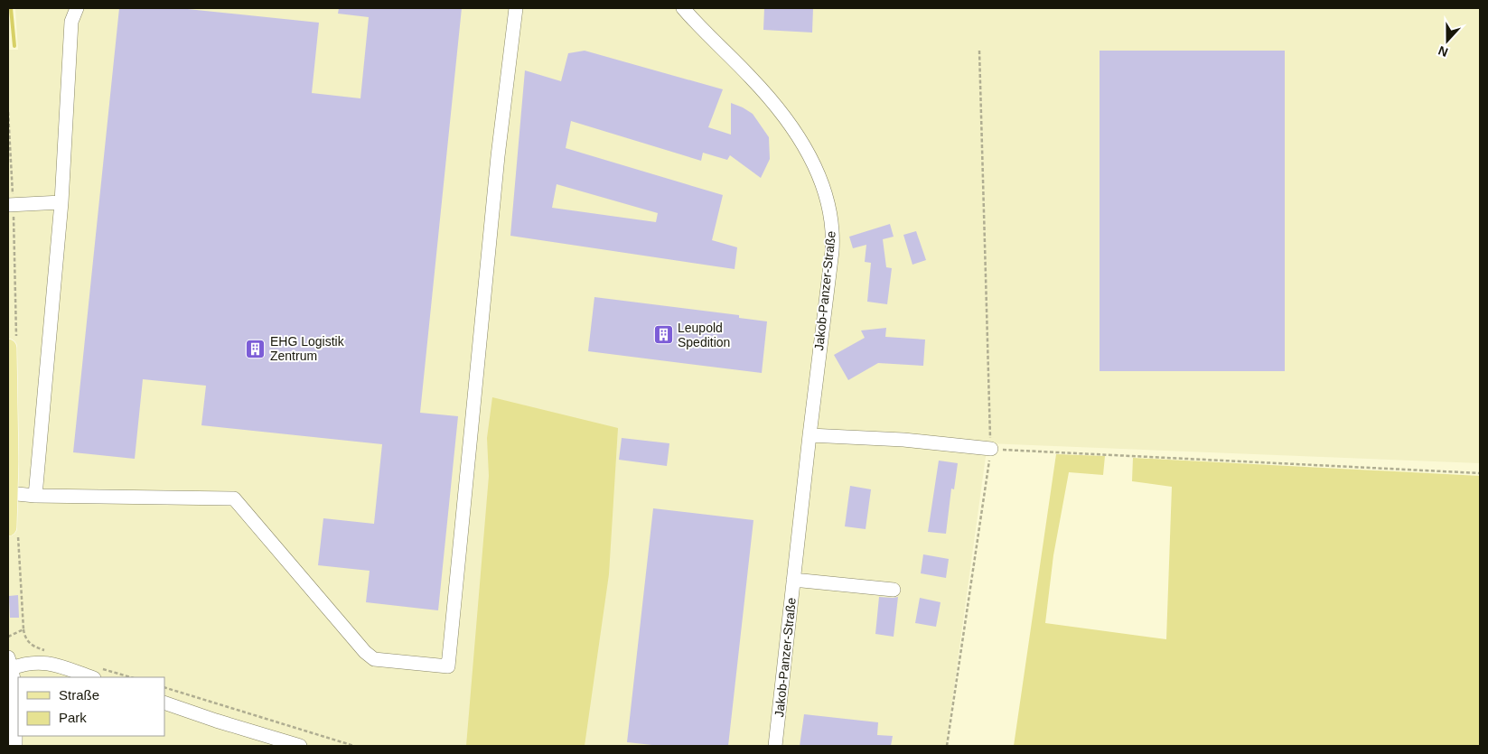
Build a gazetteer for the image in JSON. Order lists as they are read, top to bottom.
{
  "streets": {
    "street": ["Jakob-Panzer-Straße"]
  },
  "places": {
    "building": ["Leupold Spedition", "EHG Logistik Zentrum"]
  },
  "legend": ["Straße", "Park"],
  "north": "bottom"
}
